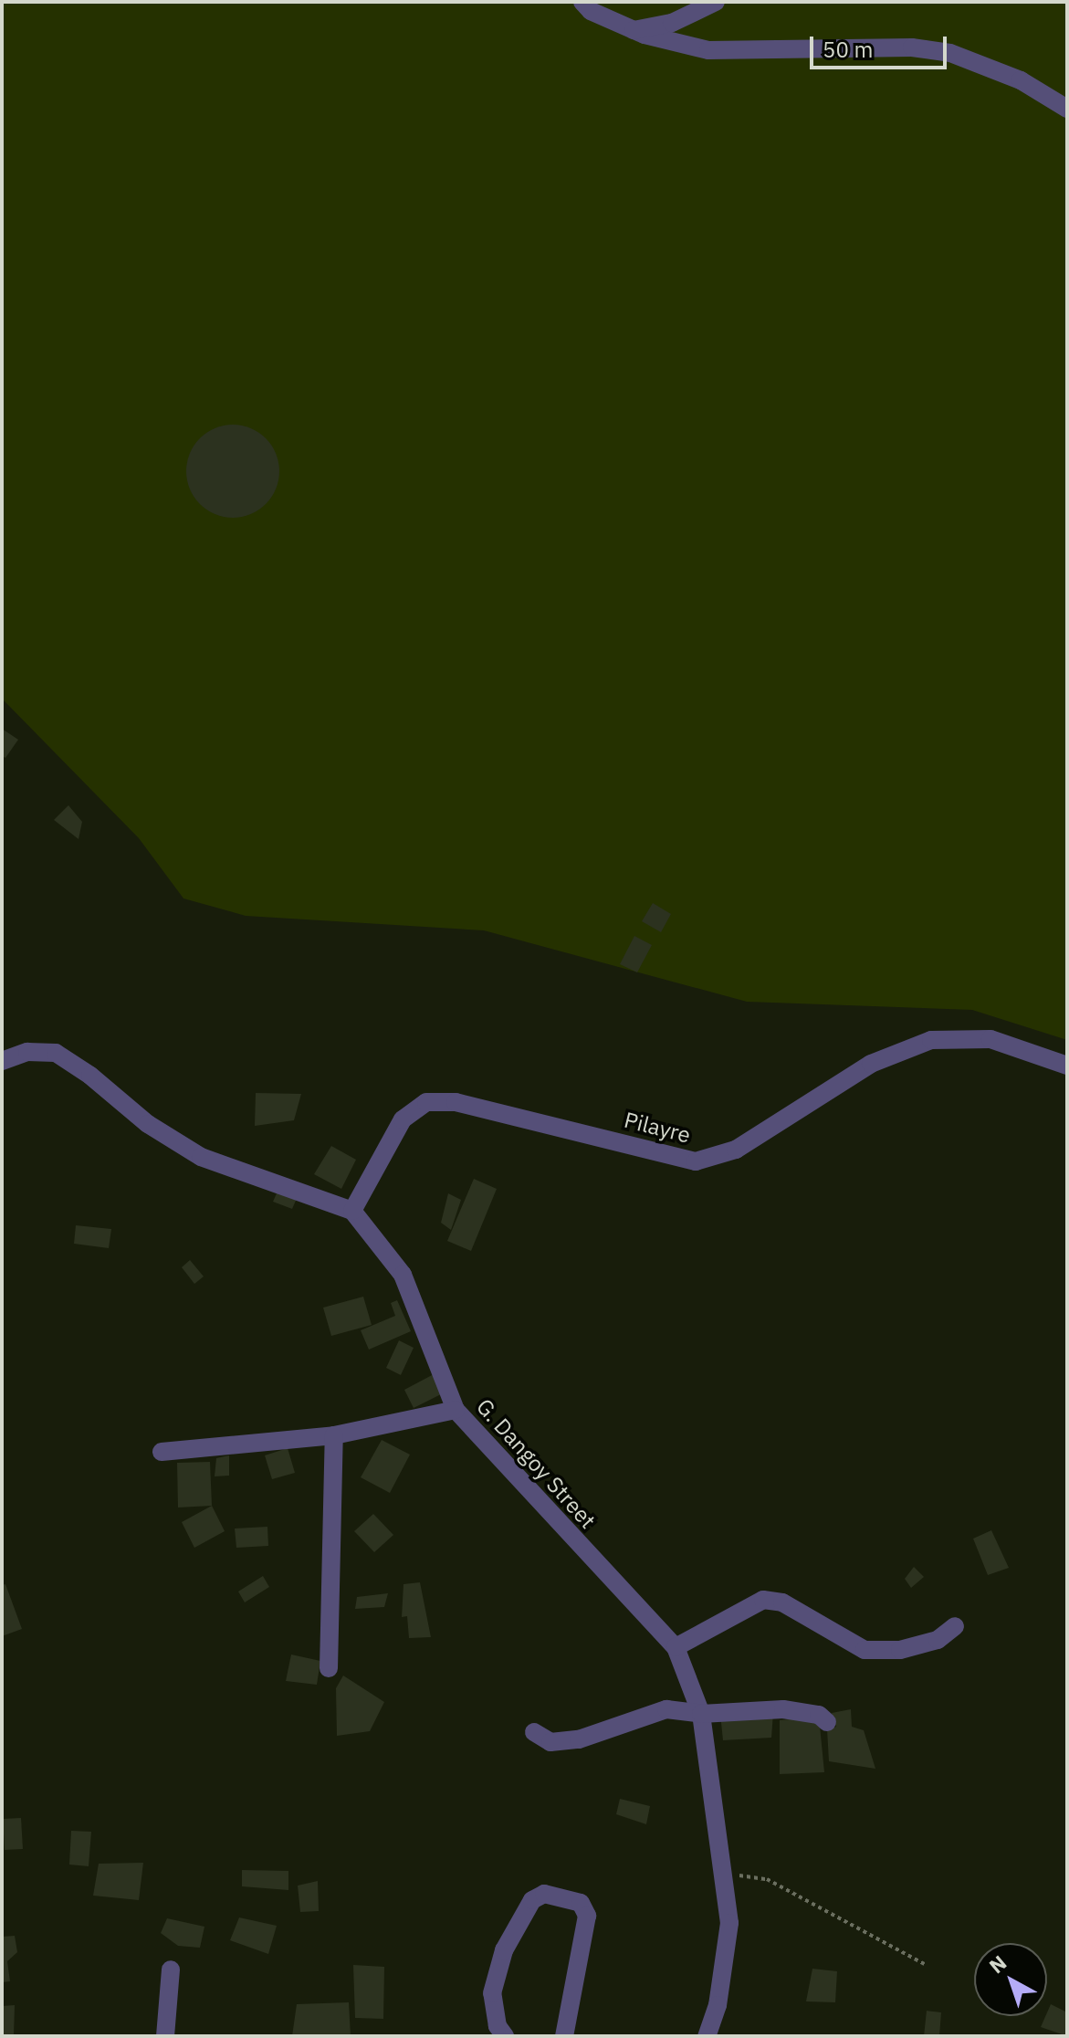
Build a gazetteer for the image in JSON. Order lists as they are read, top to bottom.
{
  "streets": {
    "street": ["Pilayre", "G. Dangoy Street"]
  },
  "crossings": [
    ["Pilayre", "G. Dangoy Street"]
  ],
  "scale_bar": "50 m",
  "north": "top left"
}
